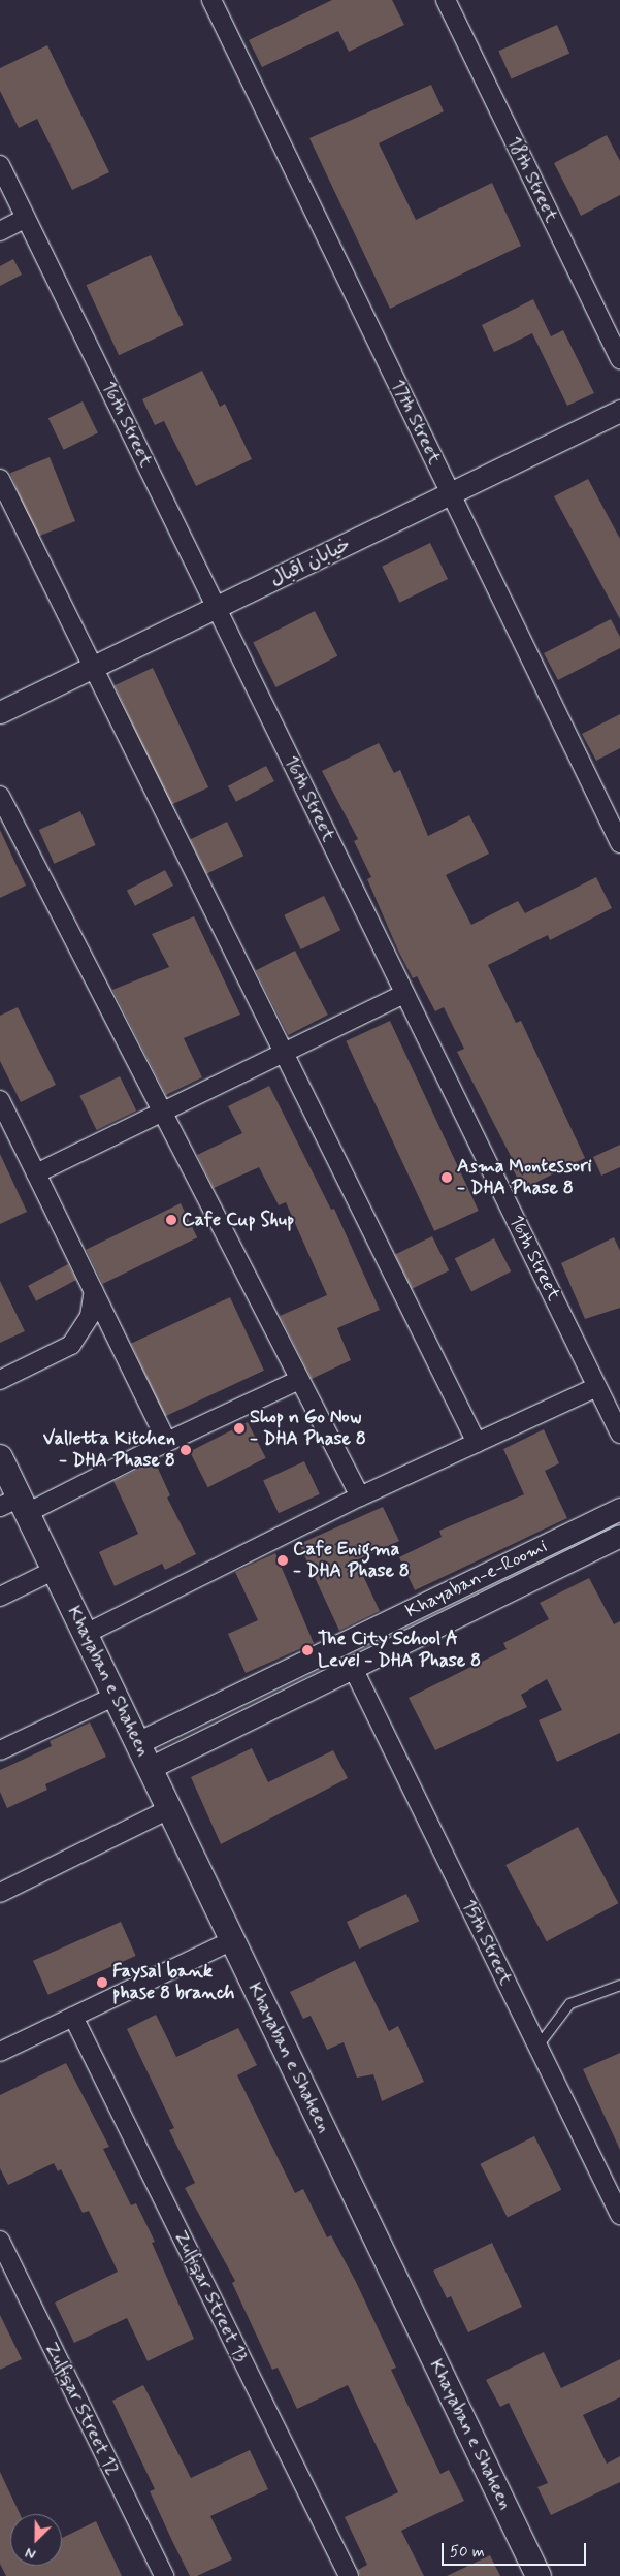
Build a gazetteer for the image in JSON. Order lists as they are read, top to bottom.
{
  "streets": {
    "main road": ["Khayaban e Shaheen"],
    "street": [
      "18th Street",
      "17th Street",
      "16th Street",
      "خیابان اقبال",
      "Khayaban-e-Roomi",
      "15th Street",
      "Zulfiqar Street 13",
      "Zulfiqar Street 12"
    ]
  },
  "crossings": [
    ["17th Street", "خیابان اقبال"],
    ["16th Street", "خیابان اقبال"],
    ["Khayaban-e-Roomi", "Khayaban e Shaheen"],
    ["Khayaban-e-Roomi", "15th Street"]
  ],
  "places": [
    "Asma Montessori - DHA Phase 8",
    "Cafe Cup Shup",
    "Shop n Go Now - DHA Phase 8",
    "Valletta Kitchen - DHA Phase 8",
    "Cafe Enigma - DHA Phase 8",
    "The City School A Level - DHA Phase 8",
    "Faysal bank phase 8 branch"
  ],
  "scale_bar": "50 m",
  "north": "bottom left"
}
